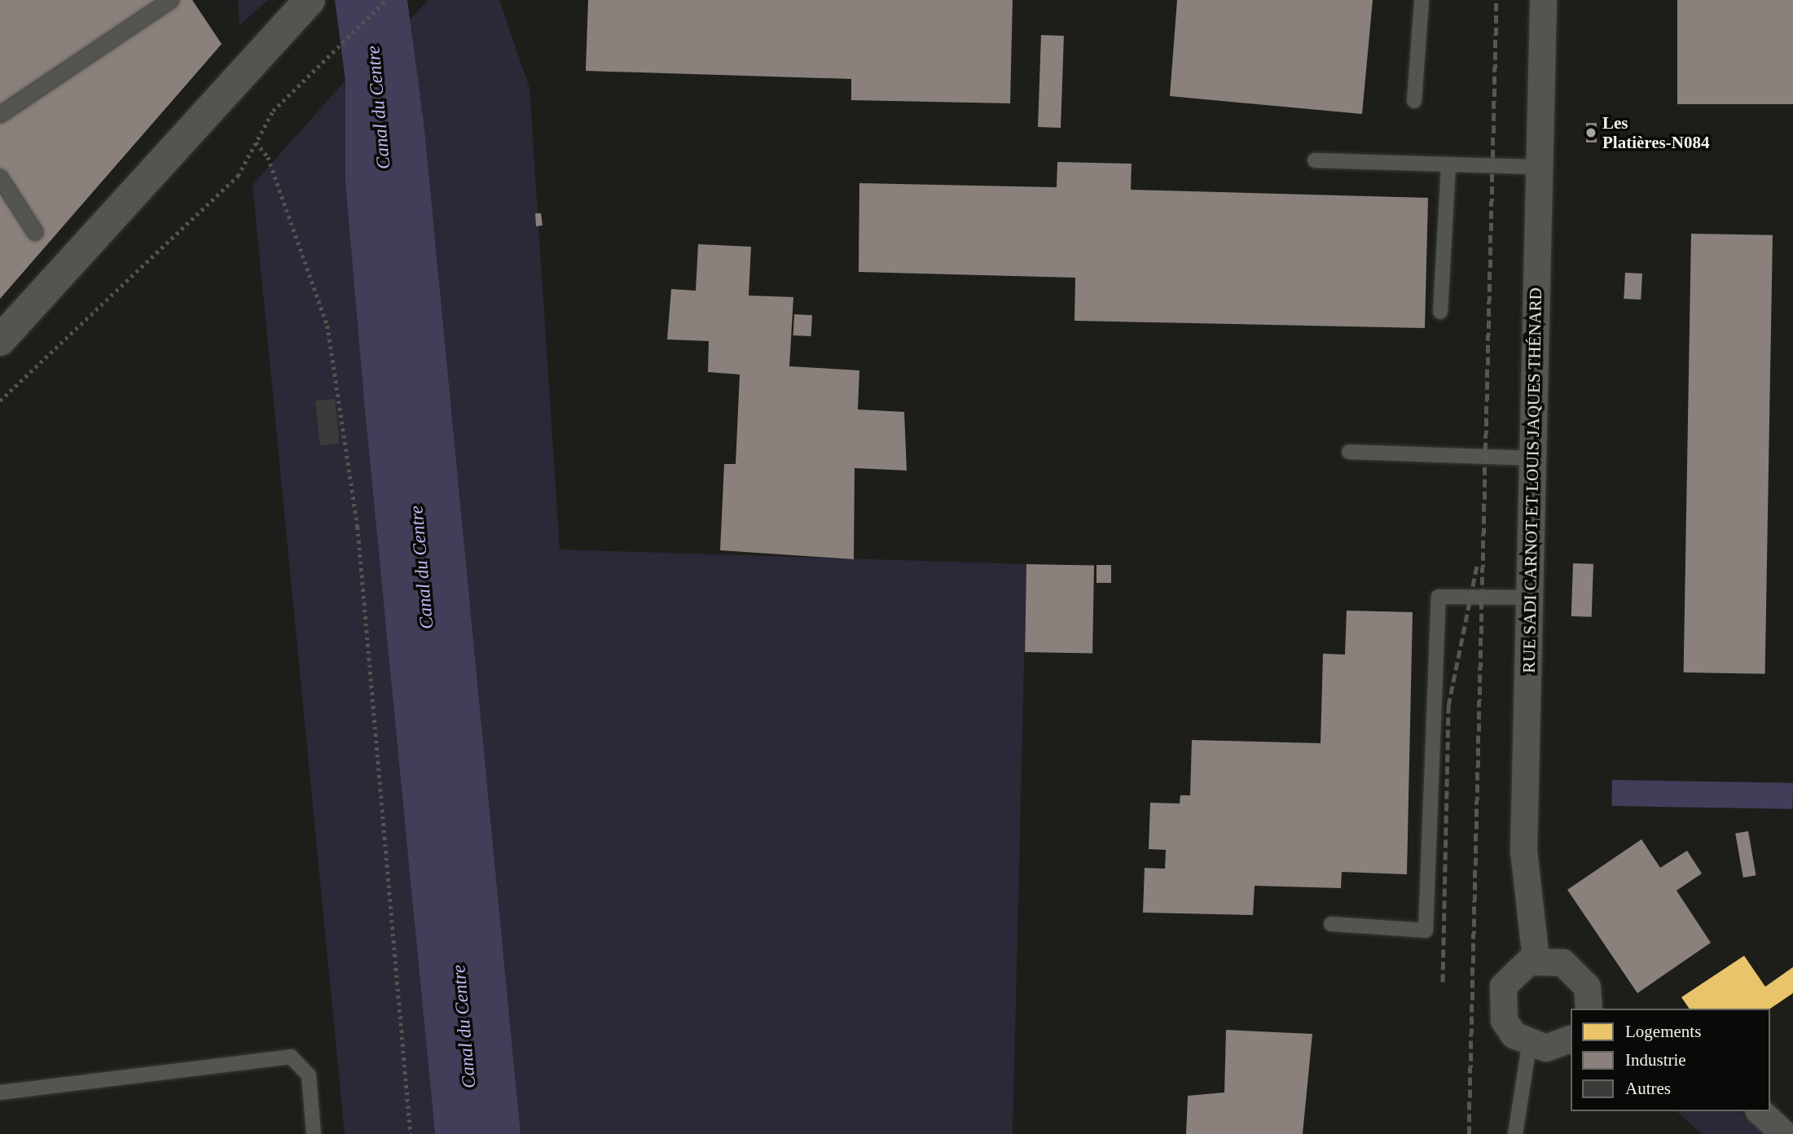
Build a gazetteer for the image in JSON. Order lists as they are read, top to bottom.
{
  "streets": {
    "street": ["RUE SADI CARNOT ET LOUIS JAQUES THÉNARD"]
  },
  "water": ["Canal du Centre"],
  "places": ["Les Platières-N084"],
  "legend": ["Logements", "Industrie", "Autres"]
}
